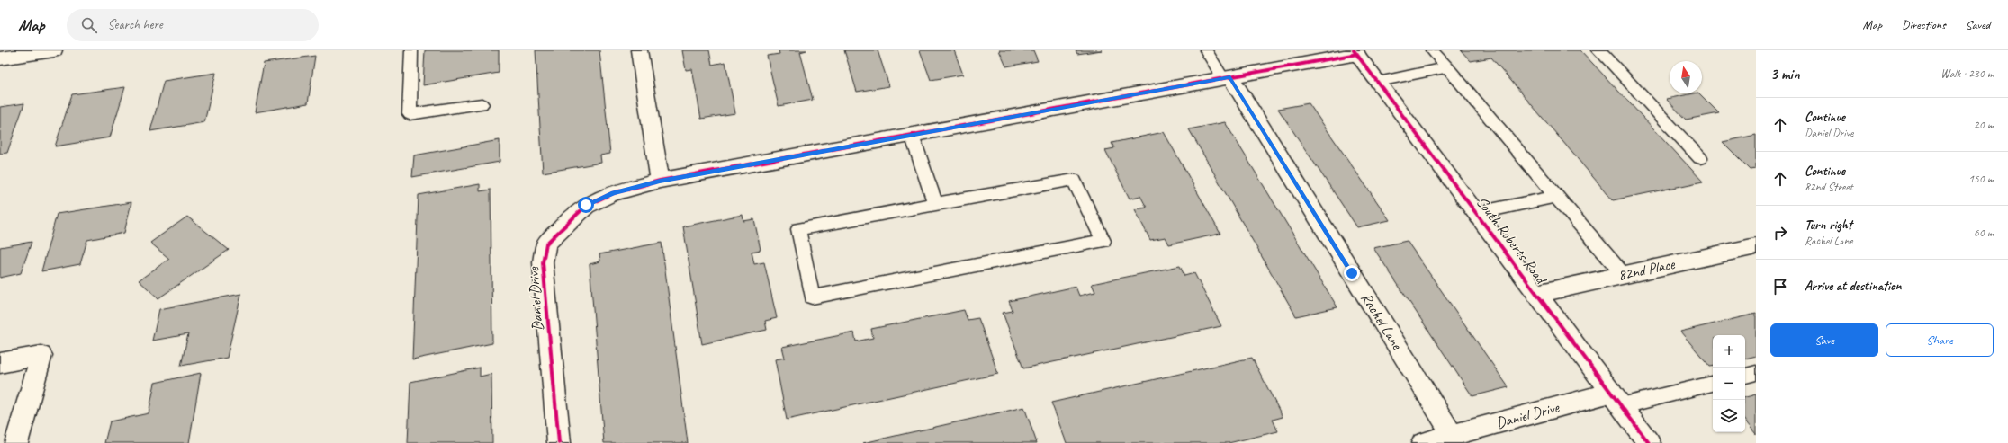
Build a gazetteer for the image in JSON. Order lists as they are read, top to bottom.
{
  "streets": {
    "street": [
      "South Roberts Road",
      "82nd Place",
      "Daniel Drive",
      "Rachel Lane"
    ]
  },
  "crossings": [
    ["South Roberts Road", "82nd Place"],
    ["South Roberts Road", "Daniel Drive"],
    ["Daniel Drive", "Rachel Lane"]
  ],
  "north": "top",
  "page": {
    "header": "Map",
    "search": "Search here",
    "nav": ["Map", "Directions", "Saved"],
    "heading": ["3 min", "Walk · 230 m"],
    "list": [
      ["Continue", "Daniel Drive", "20 m"],
      ["Continue", "82nd Street", "150 m"],
      ["Turn right", "Rachel Lane", "60 m"],
      "Arrive at destination"
    ],
    "buttons": ["Save", "Share"],
    "map_buttons": ["+", "−"]
  }
}
